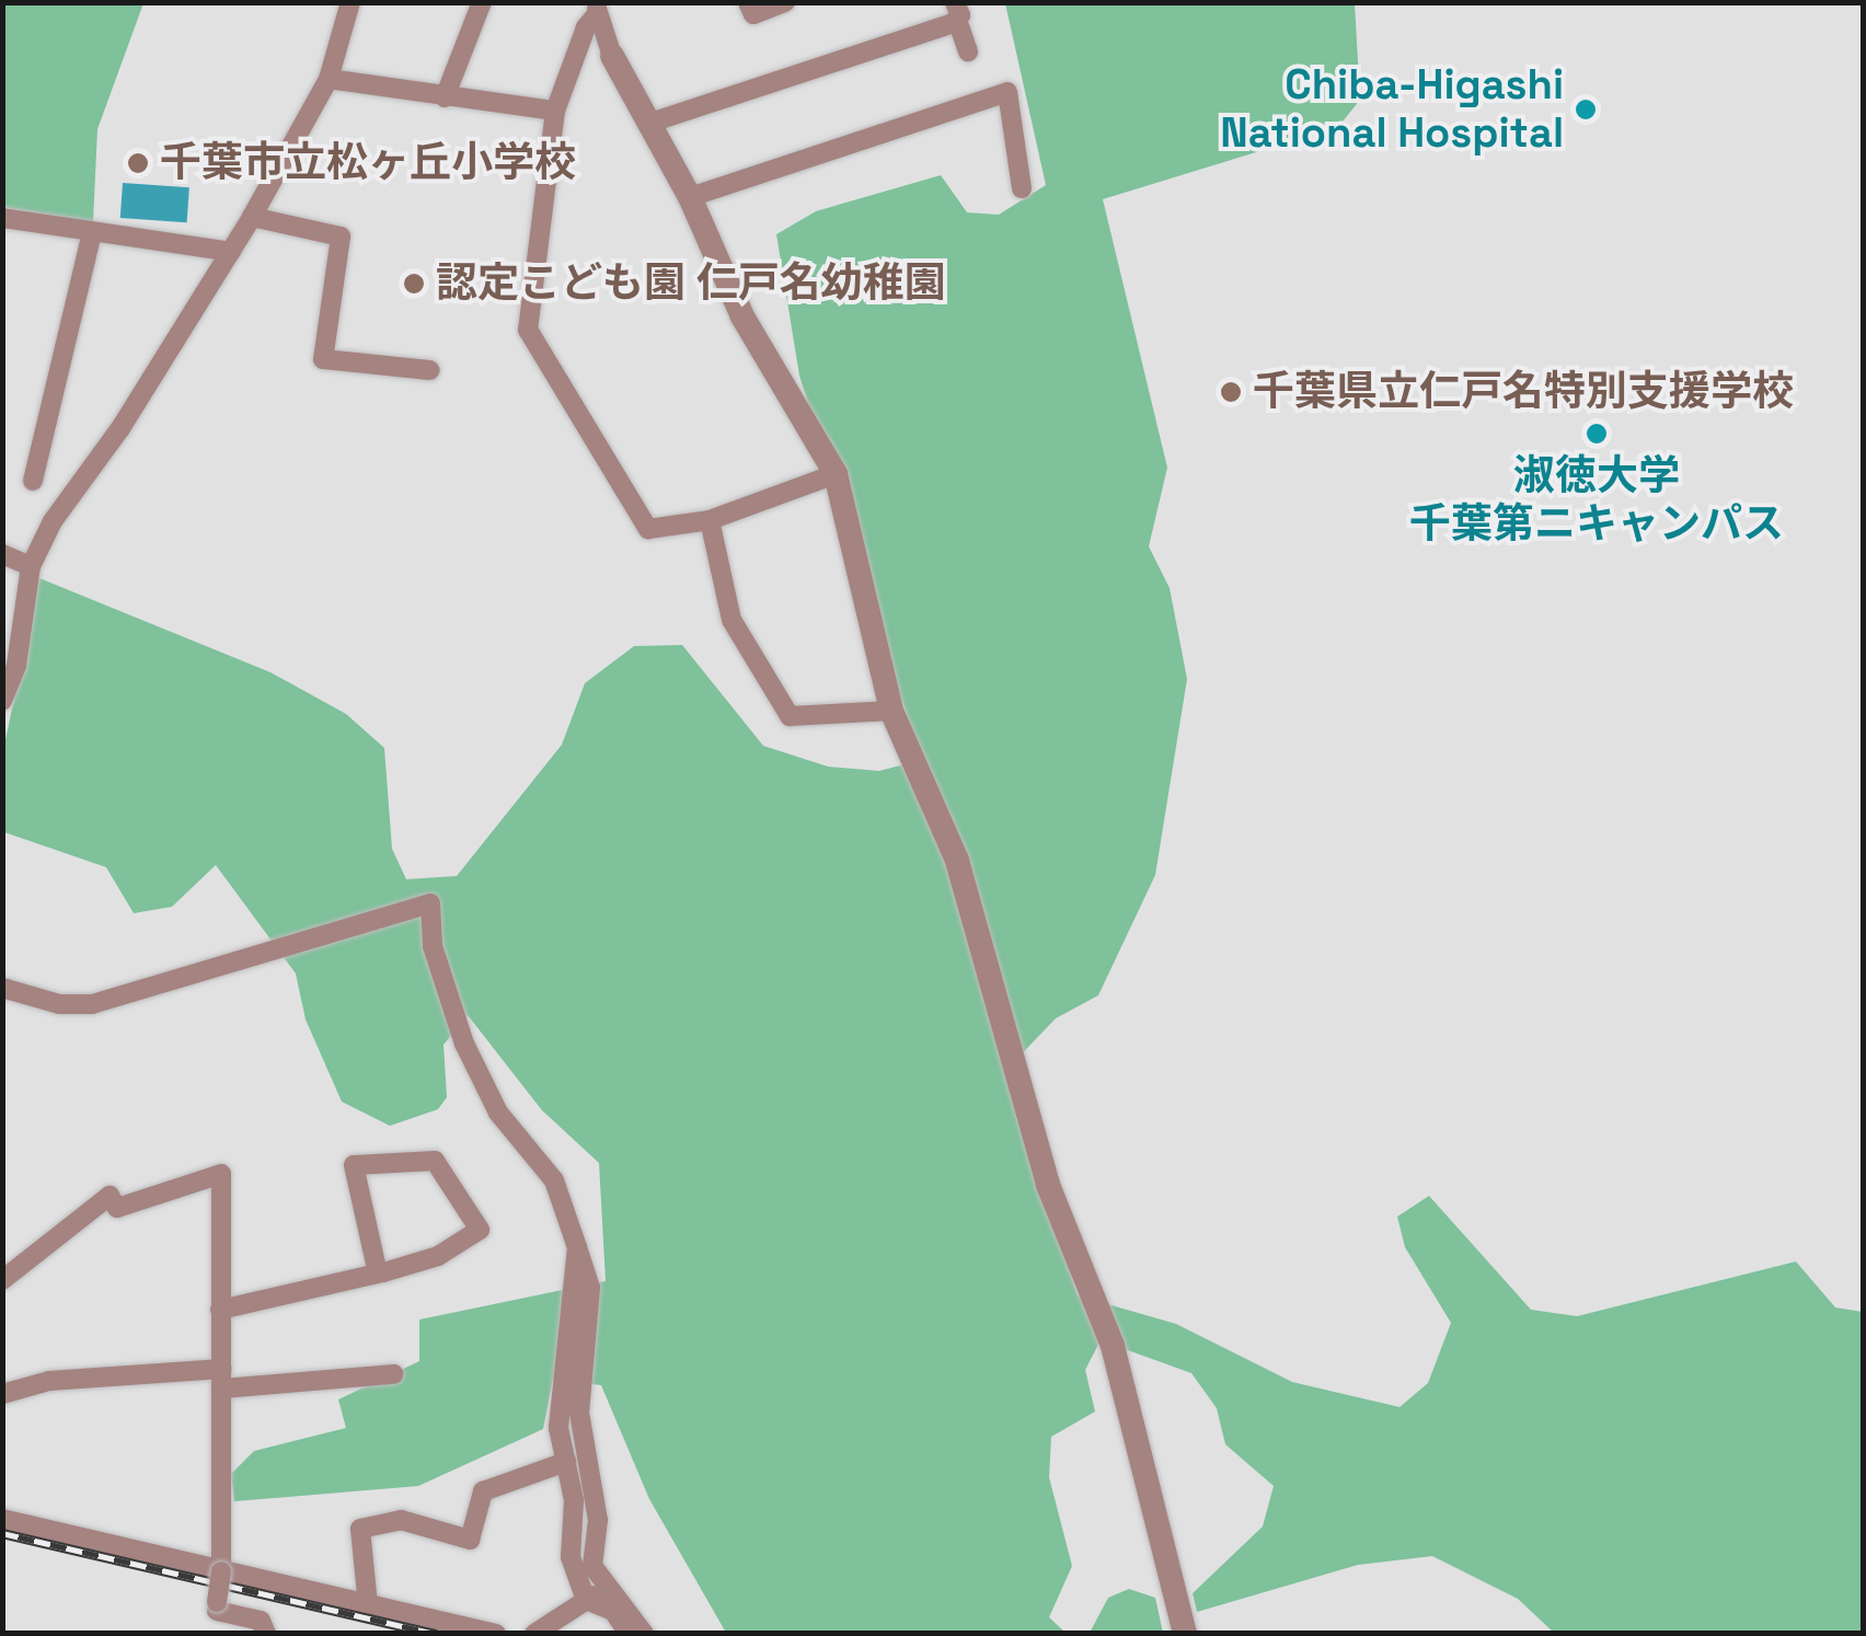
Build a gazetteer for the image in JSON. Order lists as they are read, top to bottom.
{
  "places": [
    "Chiba-Higashi National Hospital",
    "千葉市立松ヶ丘小学校",
    "認定こども園 仁戸名幼稚園",
    "千葉県立仁戸名特別支援学校",
    "淑徳大学 千葉第ニキャンパス"
  ]
}
